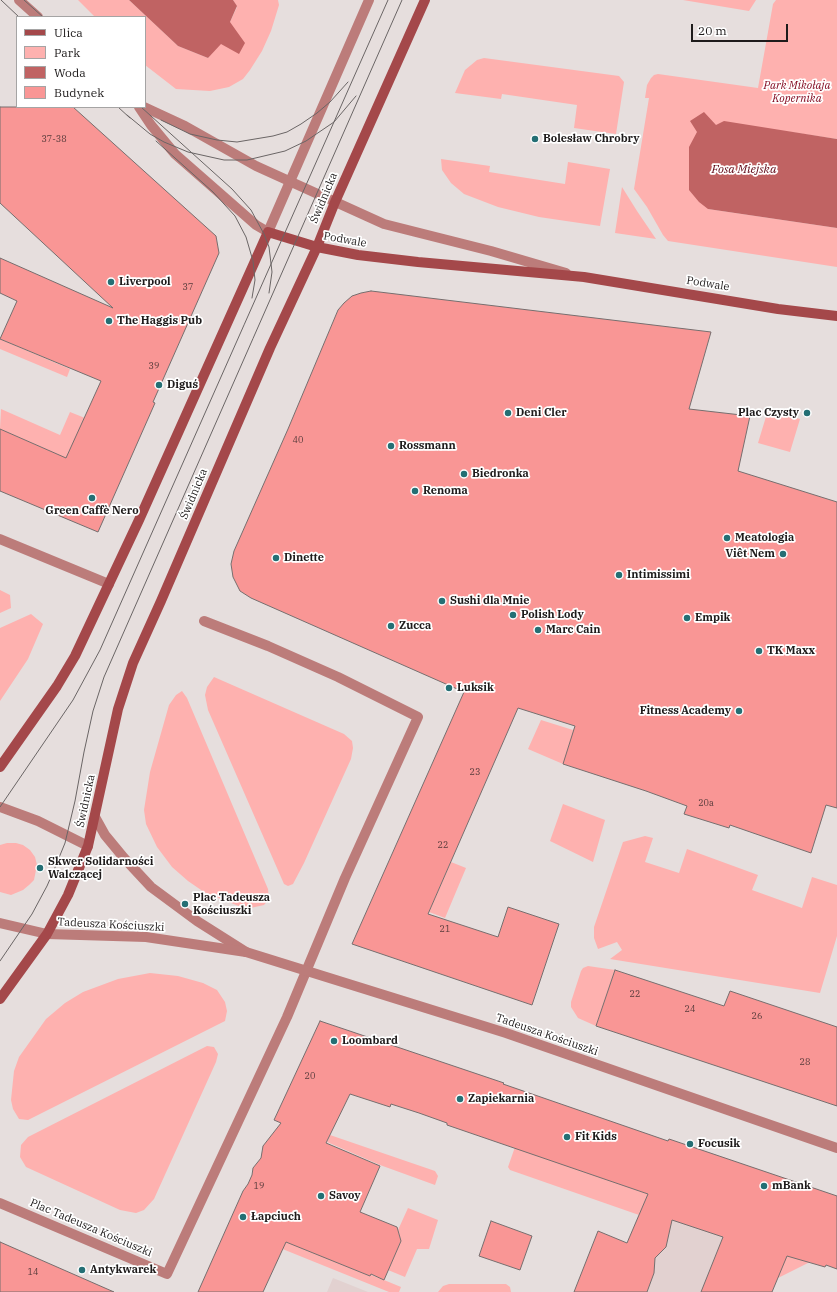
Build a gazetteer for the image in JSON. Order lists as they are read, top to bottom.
{
  "streets": {
    "main road": ["Świdnicka", "Podwale"],
    "street": ["Tadeusza Kościuszki", "Plac Tadeusza Kościuszki"]
  },
  "crossings": [
    ["Świdnicka", "Podwale"],
    ["Świdnicka", "Tadeusza Kościuszki"],
    ["Tadeusza Kościuszki", "Plac Tadeusza Kościuszki"]
  ],
  "water": ["Fosa Miejska"],
  "parks": ["Park Mikołaja Kopernika"],
  "places": [
    "Bolesław Chrobry",
    "Liverpool",
    "The Haggis Pub",
    "Diguś",
    "Deni Cler",
    "Plac Czysty",
    "Rossmann",
    "Biedronka",
    "Renoma",
    "Green Caffè Nero",
    "Meatologia",
    "Viêt Nem",
    "Dinette",
    "Intimissimi",
    "Sushi dla Mnie",
    "Polish Lody",
    "Empik",
    "Zucca",
    "Marc Cain",
    "TK Maxx",
    "Luksik",
    "Fitness Academy",
    "Skwer Solidarności Walczącej",
    "Plac Tadeusza Kościuszki",
    "Loombard",
    "Zapiekarnia",
    "Fit Kids",
    "Focusik",
    "mBank",
    "Savoy",
    "Łapciuch",
    "Antykwarek"
  ],
  "house_numbers": [
    "37-38",
    "37",
    "39",
    "40",
    "23",
    "20a",
    "22",
    "21",
    "22",
    "24",
    "26",
    "28",
    "20",
    "19",
    "14"
  ],
  "legend": [
    "Ulica",
    "Park",
    "Woda",
    "Budynek"
  ],
  "scale_bar": "20 m"
}
